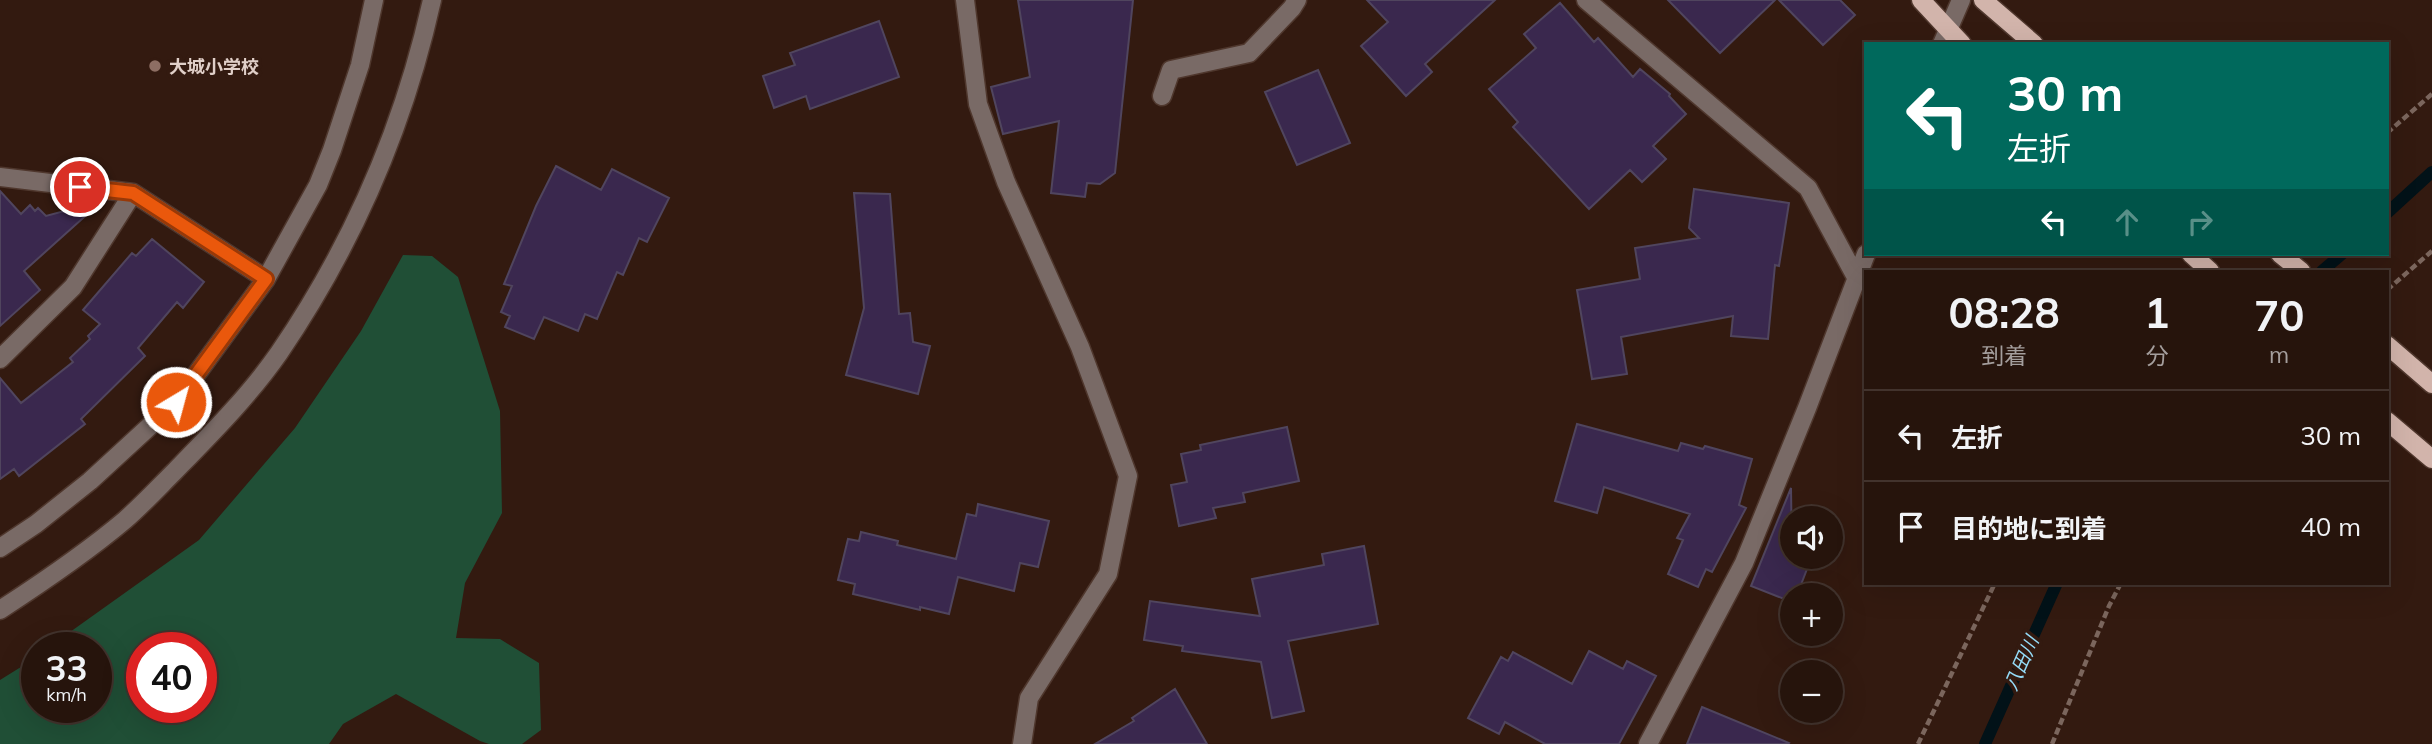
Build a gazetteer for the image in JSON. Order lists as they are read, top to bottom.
{
  "water": ["八田川"],
  "places": ["大城小学校"],
  "page": {
    "turn": ["30 m", "左折"],
    "eta": [
      "08:28",
      "到着",
      "1",
      "分",
      "70",
      "m"
    ],
    "list": [
      {
        "name": "左折",
        "value": "30 m"
      },
      {
        "name": "目的地に到着",
        "value": "40 m"
      }
    ],
    "map_buttons": ["+", "−"],
    "speed": "33 km/h",
    "limit": "40"
  }
}
